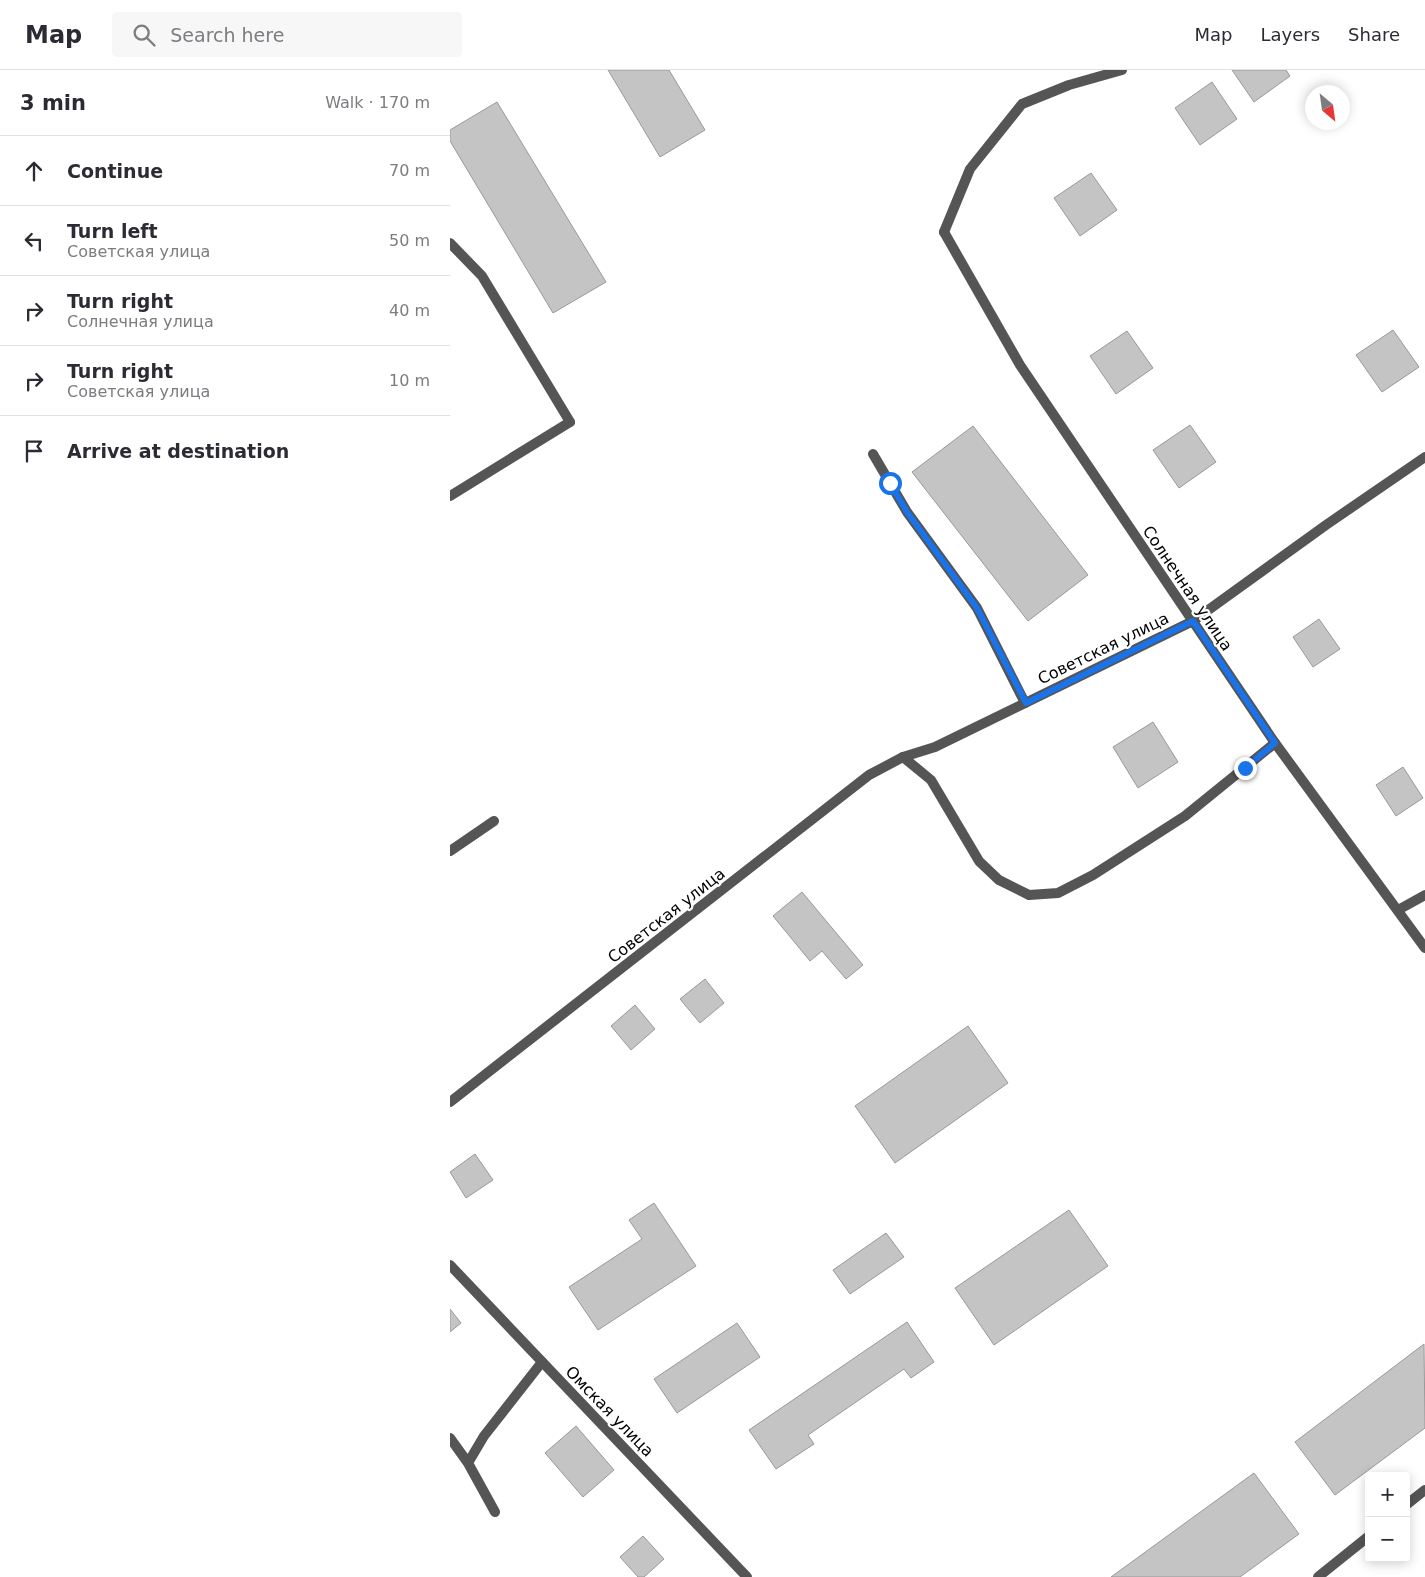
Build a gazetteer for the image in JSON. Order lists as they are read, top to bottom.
{
  "streets": {
    "street": ["Солнечная улица", "Советская улица", "Омская улица"]
  },
  "crossings": [
    ["Солнечная улица", "Советская улица"]
  ],
  "north": "bottom right",
  "page": {
    "header": "Map",
    "search": "Search here",
    "nav": ["Map", "Layers", "Share"],
    "heading": ["3 min", "Walk · 170 m"],
    "list": [
      ["Continue", "70 m"],
      ["Turn left", "Советская улица", "50 m"],
      ["Turn right", "Солнечная улица", "40 m"],
      ["Turn right", "Советская улица", "10 m"],
      "Arrive at destination"
    ],
    "map_buttons": ["+", "−"]
  }
}
